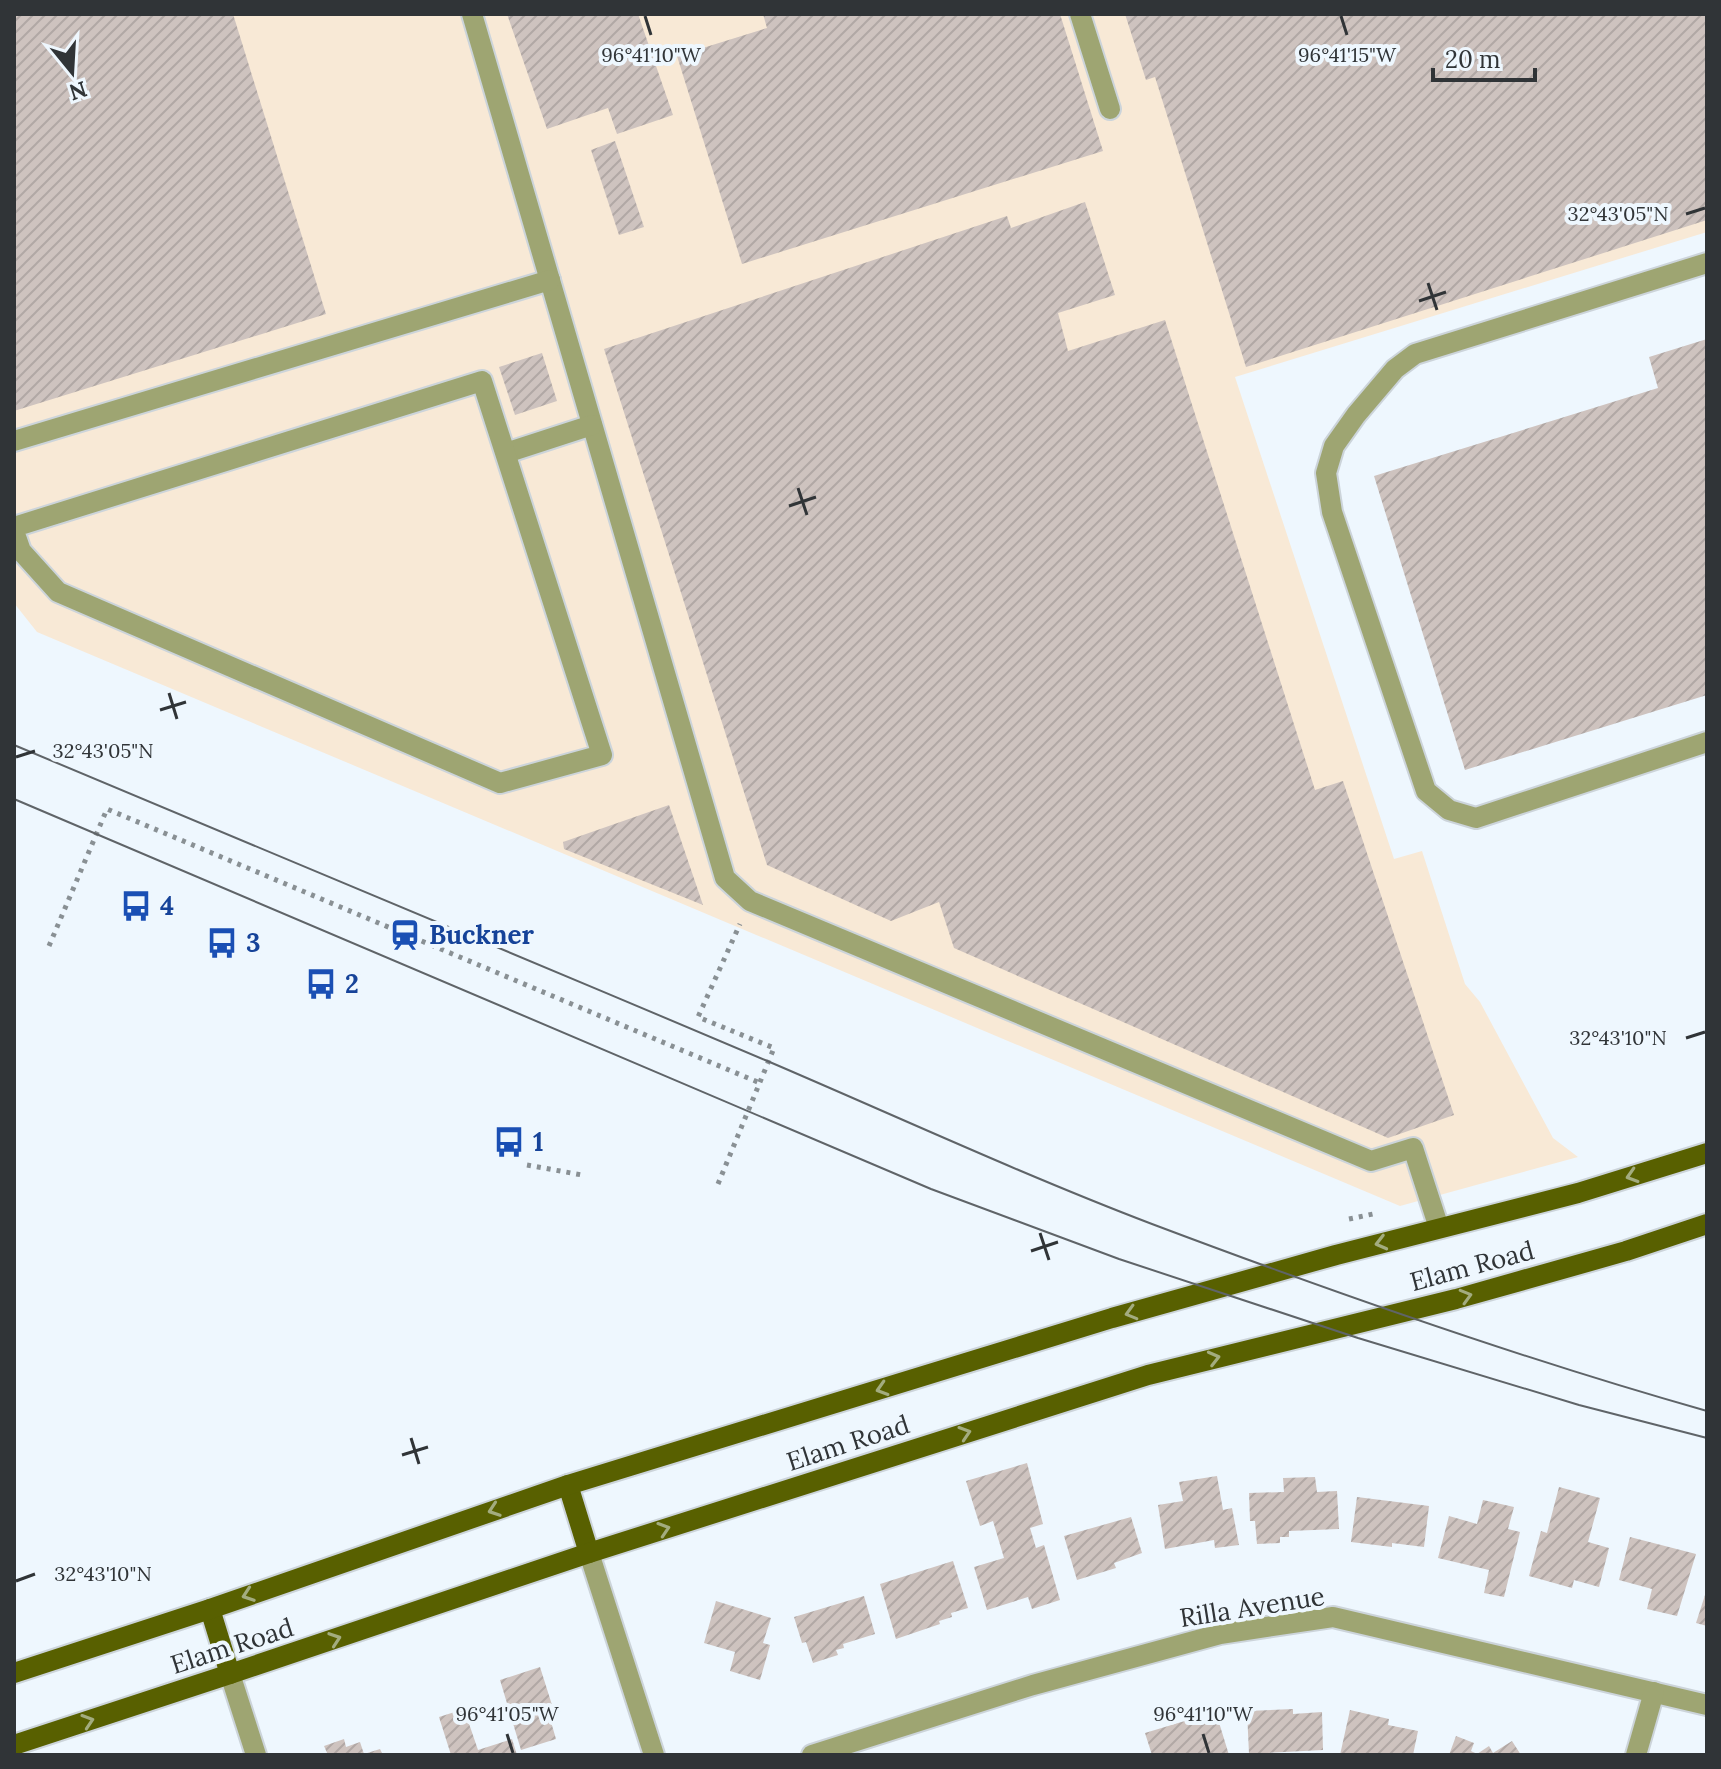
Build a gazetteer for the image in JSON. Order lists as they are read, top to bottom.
{
  "streets": {
    "main road": ["Elam Road"],
    "street": ["Rilla Avenue"]
  },
  "places": {
    "bus stop": [
      "4",
      "3",
      "2",
      "1"
    ],
    "station": ["Buckner"]
  },
  "scale_bar": "20 m",
  "north": "bottom",
  "coordinates": [
    "96°41'10\"W",
    "96°41'15\"W",
    "32°43'05\"N",
    "32°43'10\"N",
    "96°41'05\"W"
  ]
}
